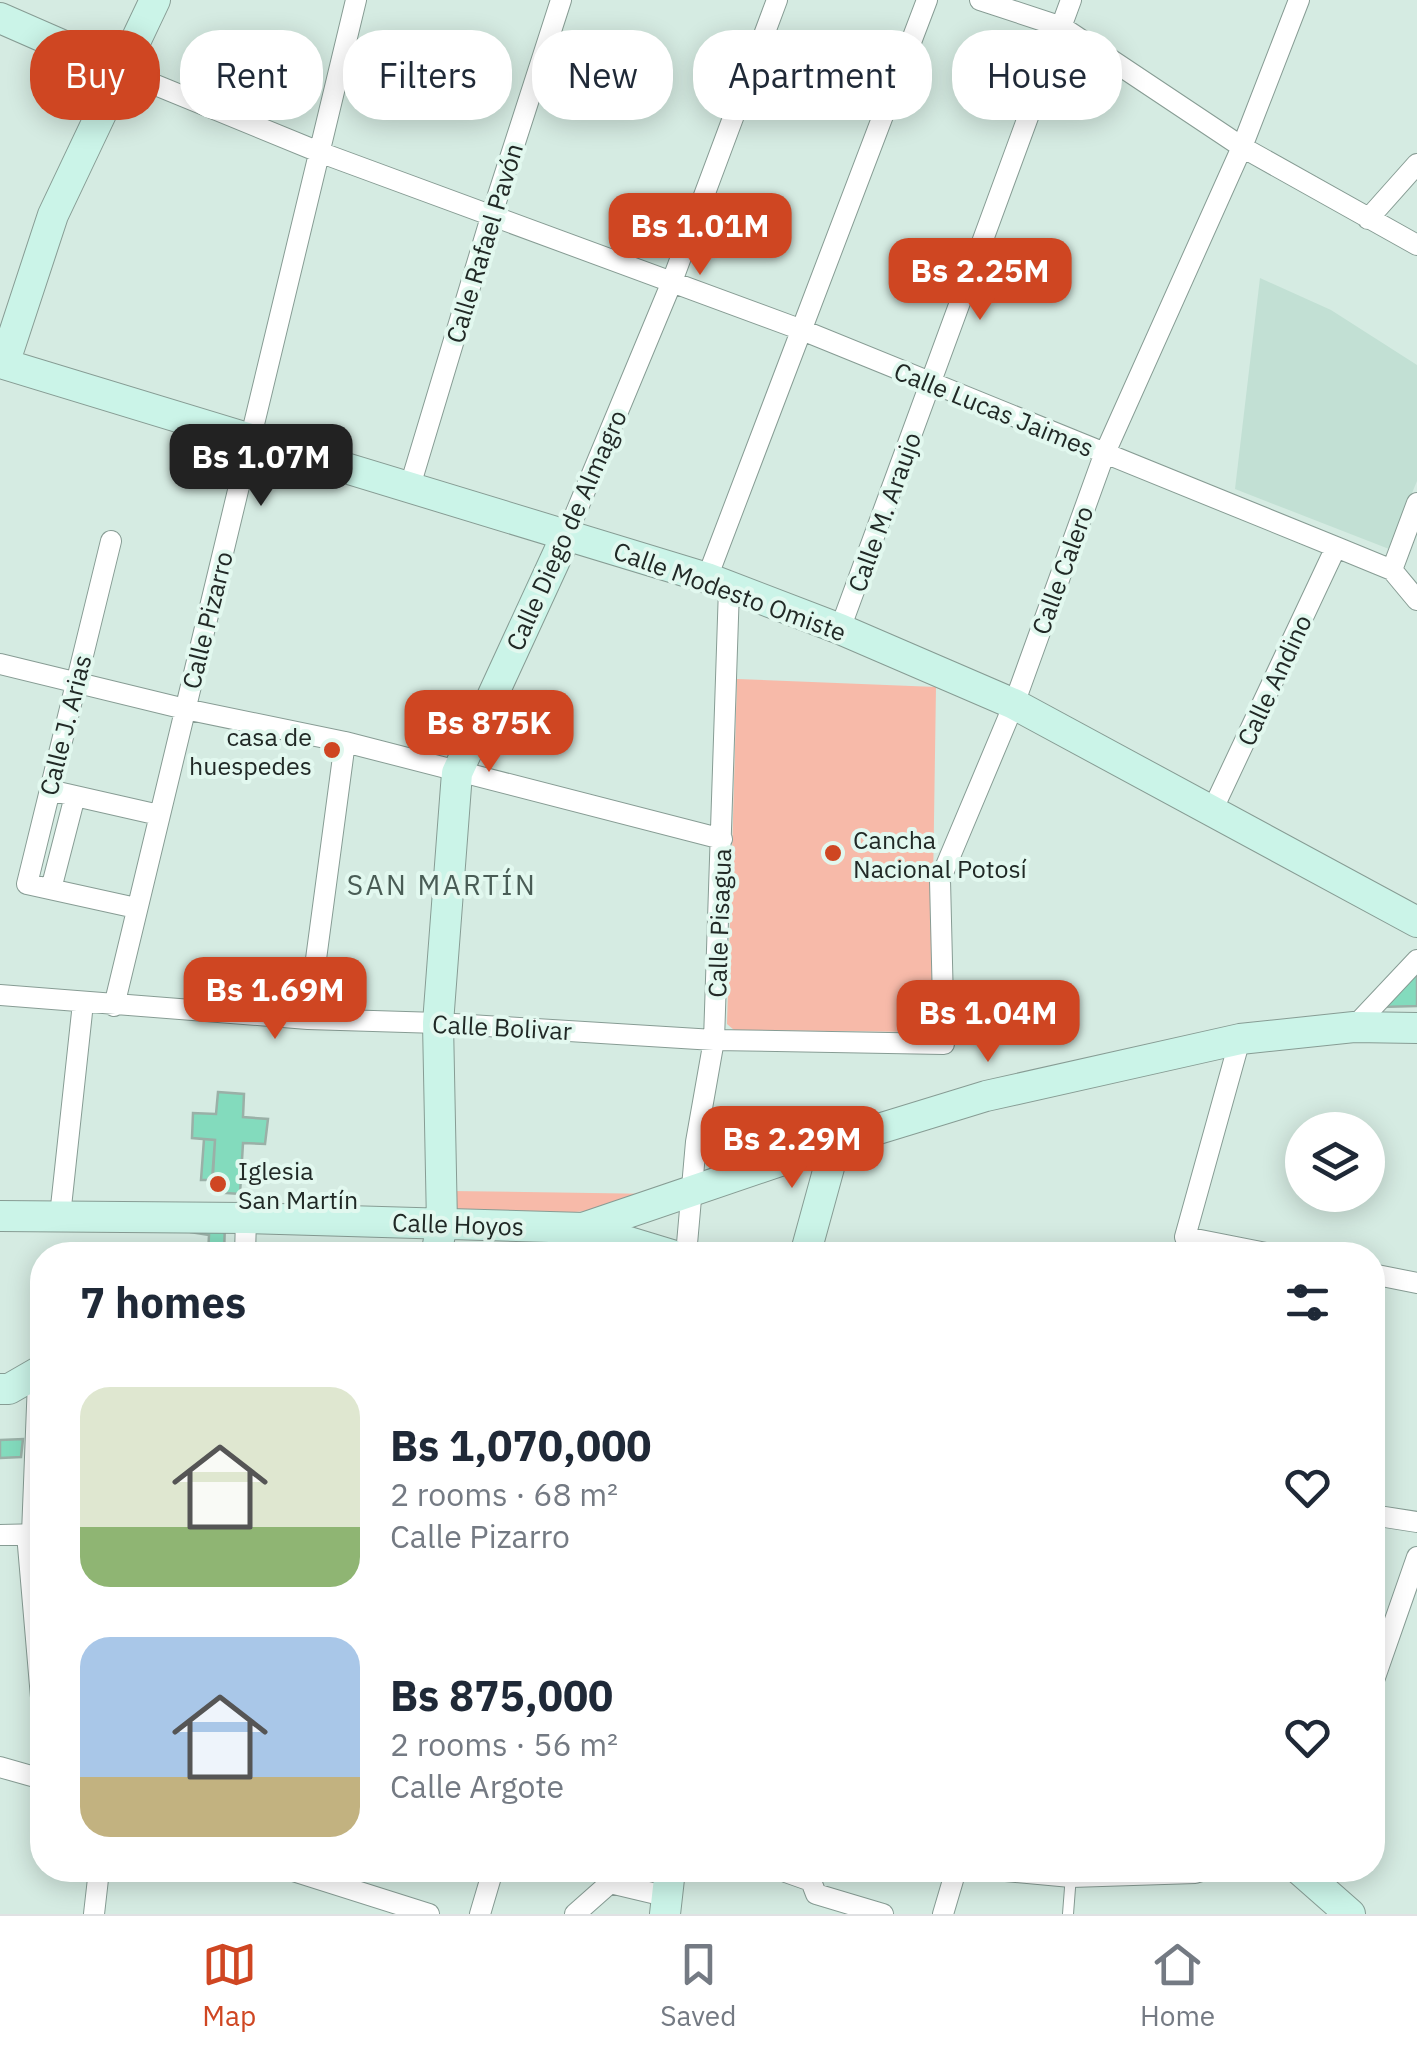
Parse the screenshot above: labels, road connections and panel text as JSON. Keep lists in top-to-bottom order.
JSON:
{
  "streets": {
    "main road": [
      "Calle Lucas Jaimes",
      "Calle Diego de Almagro",
      "Calle Modesto Omiste",
      "Calle Hoyos"
    ],
    "street": [
      "Calle Rafael Pavón",
      "Calle M. Araujo",
      "Calle Calero",
      "Calle Pizarro",
      "Calle Andino",
      "Calle J. Arias",
      "Calle Pisagua",
      "Calle Bolivar"
    ]
  },
  "crossings": [
    ["Calle Rafael Pavón", "Calle Lucas Jaimes"],
    ["Calle Rafael Pavón", "Calle Modesto Omiste"],
    ["Calle Lucas Jaimes", "Calle M. Araujo"],
    ["Calle Lucas Jaimes", "Calle Diego de Almagro"],
    ["Calle Lucas Jaimes", "Calle Calero"],
    ["Calle Lucas Jaimes", "Calle Pizarro"],
    ["Calle Lucas Jaimes", "Calle Andino"],
    ["Calle Lucas Jaimes", "Calle Pisagua"],
    ["Calle M. Araujo", "Calle Modesto Omiste"],
    ["Calle Diego de Almagro", "Calle Modesto Omiste"],
    ["Calle Diego de Almagro", "Calle Bolivar"],
    ["Calle Diego de Almagro", "Calle Hoyos"],
    ["Calle Calero", "Calle Modesto Omiste"],
    ["Calle Calero", "Calle Bolivar"],
    ["Calle Modesto Omiste", "Calle Pizarro"],
    ["Calle Modesto Omiste", "Calle Andino"],
    ["Calle Modesto Omiste", "Calle Pisagua"],
    ["Calle Pizarro", "Calle Bolivar"],
    ["Calle Pisagua", "Calle Bolivar"]
  ],
  "districts": ["SAN MARTÍN"],
  "places": ["casa de huespedes", "Cancha Nacional Potosí", "Iglesia San Martín"],
  "page": {
    "chip": [
      "Buy",
      "Rent",
      "Filters",
      "New",
      "Apartment",
      "House"
    ],
    "price": [
      "Bs 1.01M",
      "Bs 2.25M",
      "Bs 1.07M",
      "Bs 875K",
      "Bs 1.69M",
      "Bs 1.04M",
      "Bs 2.29M"
    ],
    "heading": "7 homes",
    "list": [
      {
        "name": "Bs 1,070,000",
        "note": "2 rooms · 68 m² · Calle Pizarro"
      },
      {
        "name": "Bs 875,000",
        "note": "2 rooms · 56 m² · Calle Argote"
      }
    ],
    "tabs": ["Map", "Saved", "Home"]
  }
}
